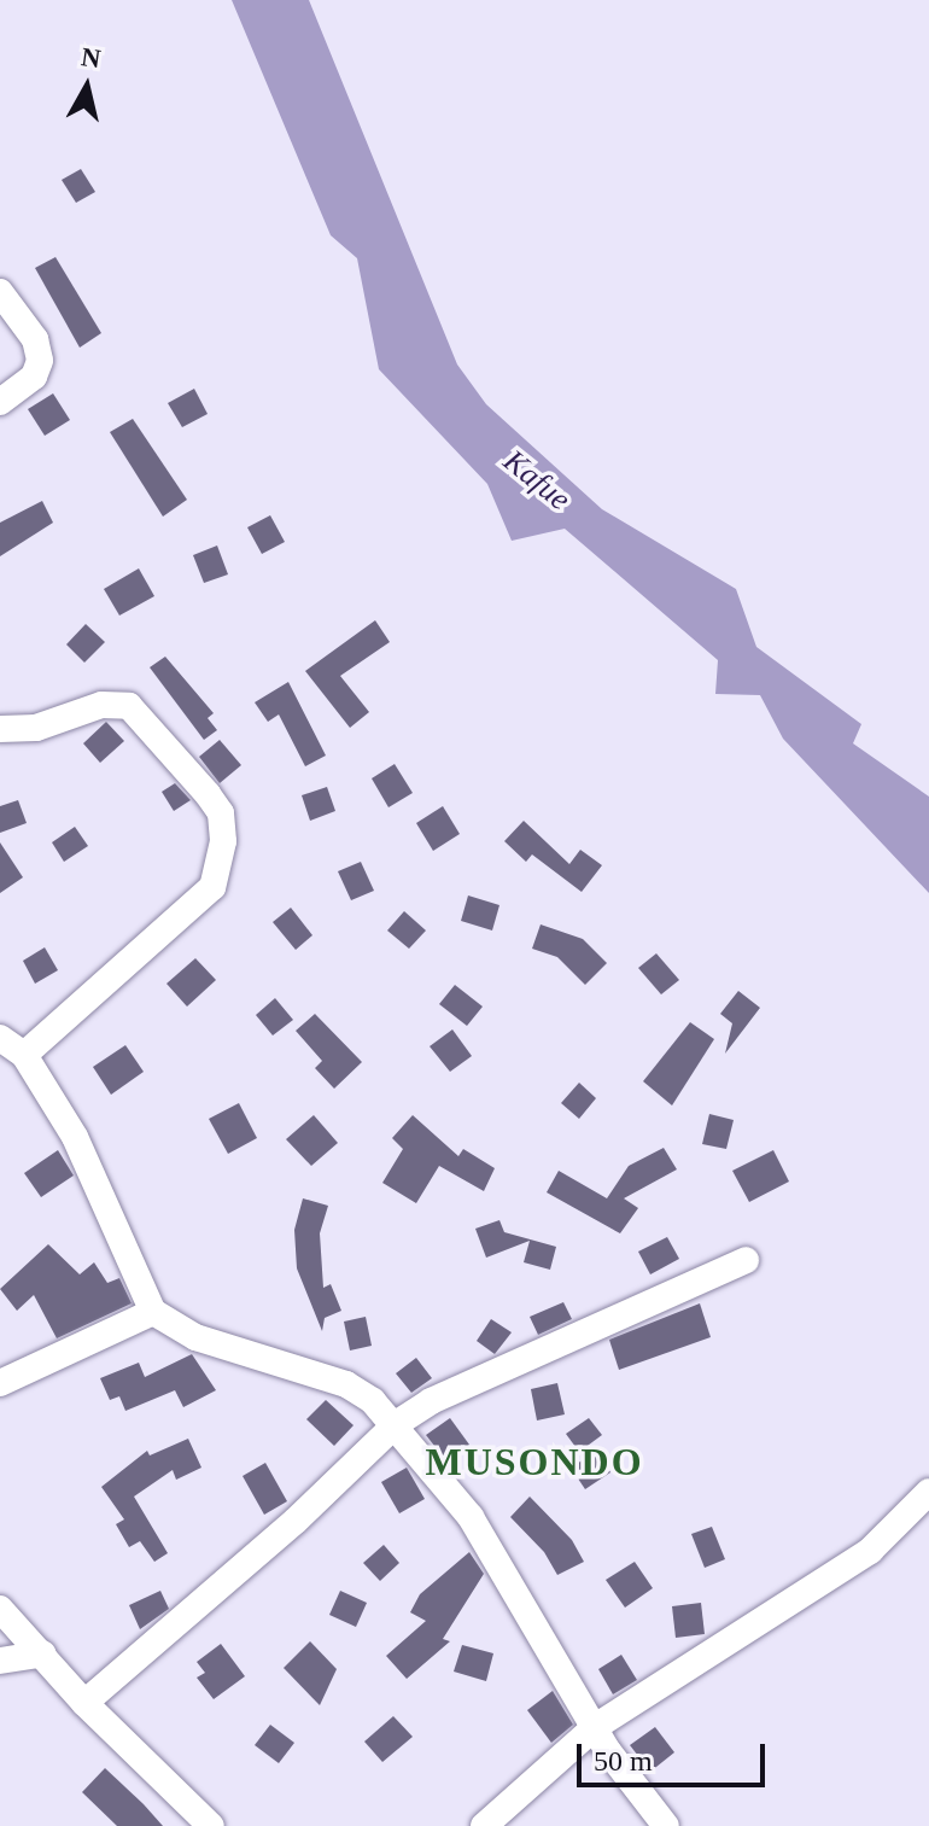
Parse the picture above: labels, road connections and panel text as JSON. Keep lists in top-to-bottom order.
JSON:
{
  "districts": ["MUSONDO"],
  "water": ["Kafue"],
  "scale_bar": "50 m",
  "north": "top"
}
